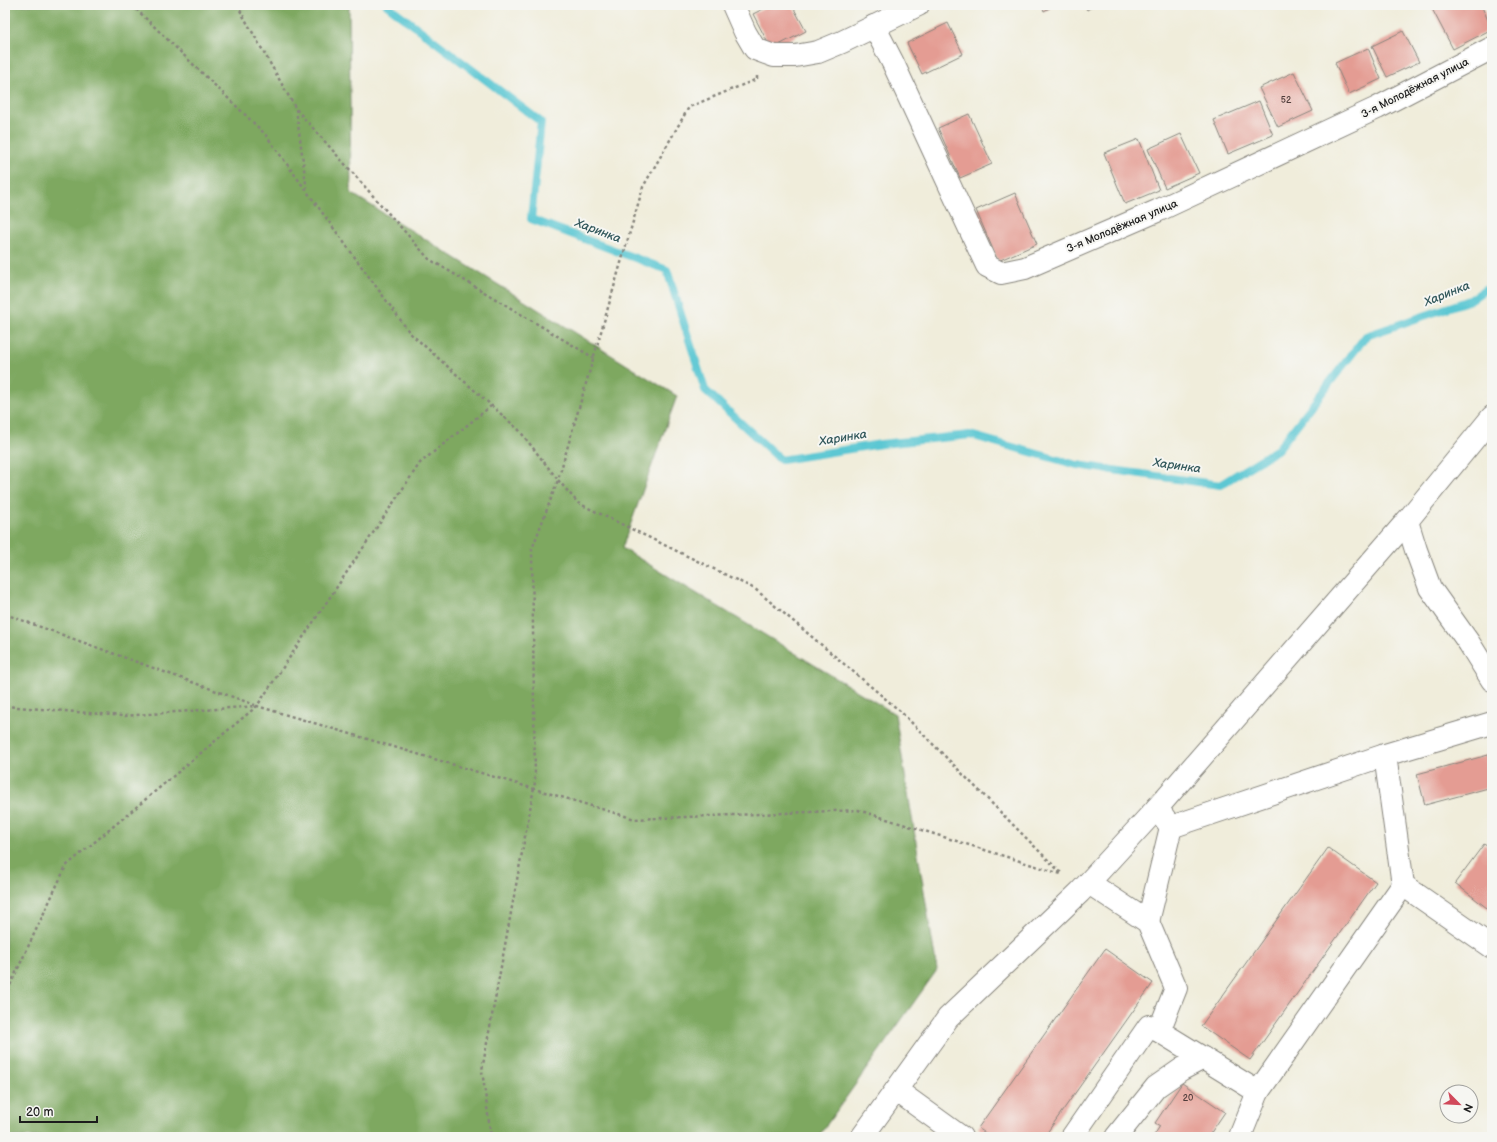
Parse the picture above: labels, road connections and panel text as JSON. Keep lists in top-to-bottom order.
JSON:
{
  "streets": {
    "street": ["3-я Молодёжная улица"]
  },
  "water": ["Харинка"],
  "house_numbers": ["52", "20"],
  "scale_bar": "20 m",
  "north": "bottom right"
}
